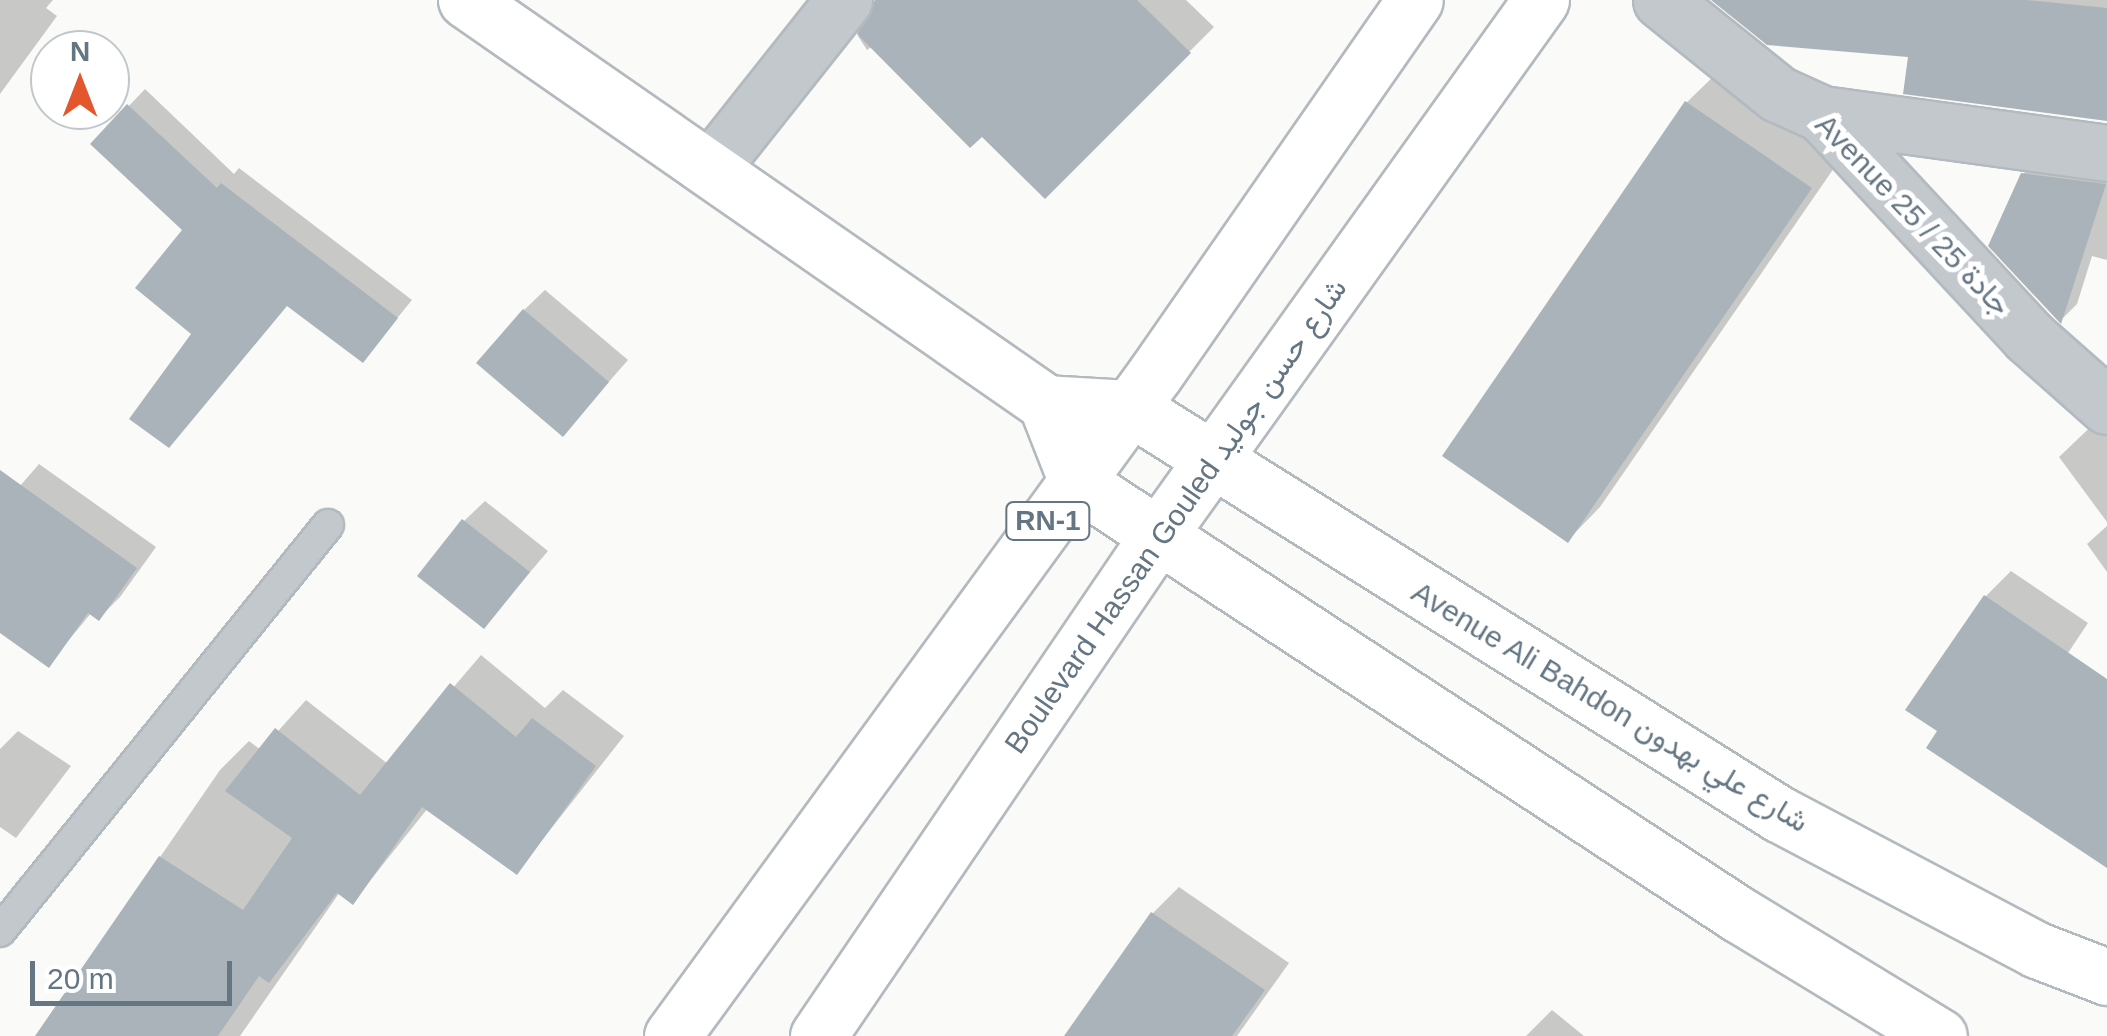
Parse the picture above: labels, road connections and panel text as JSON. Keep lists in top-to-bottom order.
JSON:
{
  "streets": {
    "main road": ["Boulevard Hassan Gouled شارع حسن جوليد", "RN-1", "Avenue Ali Bahdon شارع علي بهدون"],
    "street": ["Avenue 25 / جادة 25"]
  },
  "crossings": [
    ["Boulevard Hassan Gouled شارع حسن جوليد", "Avenue Ali Bahdon شارع علي بهدون"],
    ["RN-1", "Avenue Ali Bahdon شارع علي بهدون"]
  ],
  "scale_bar": "20 m",
  "north": "top"
}
